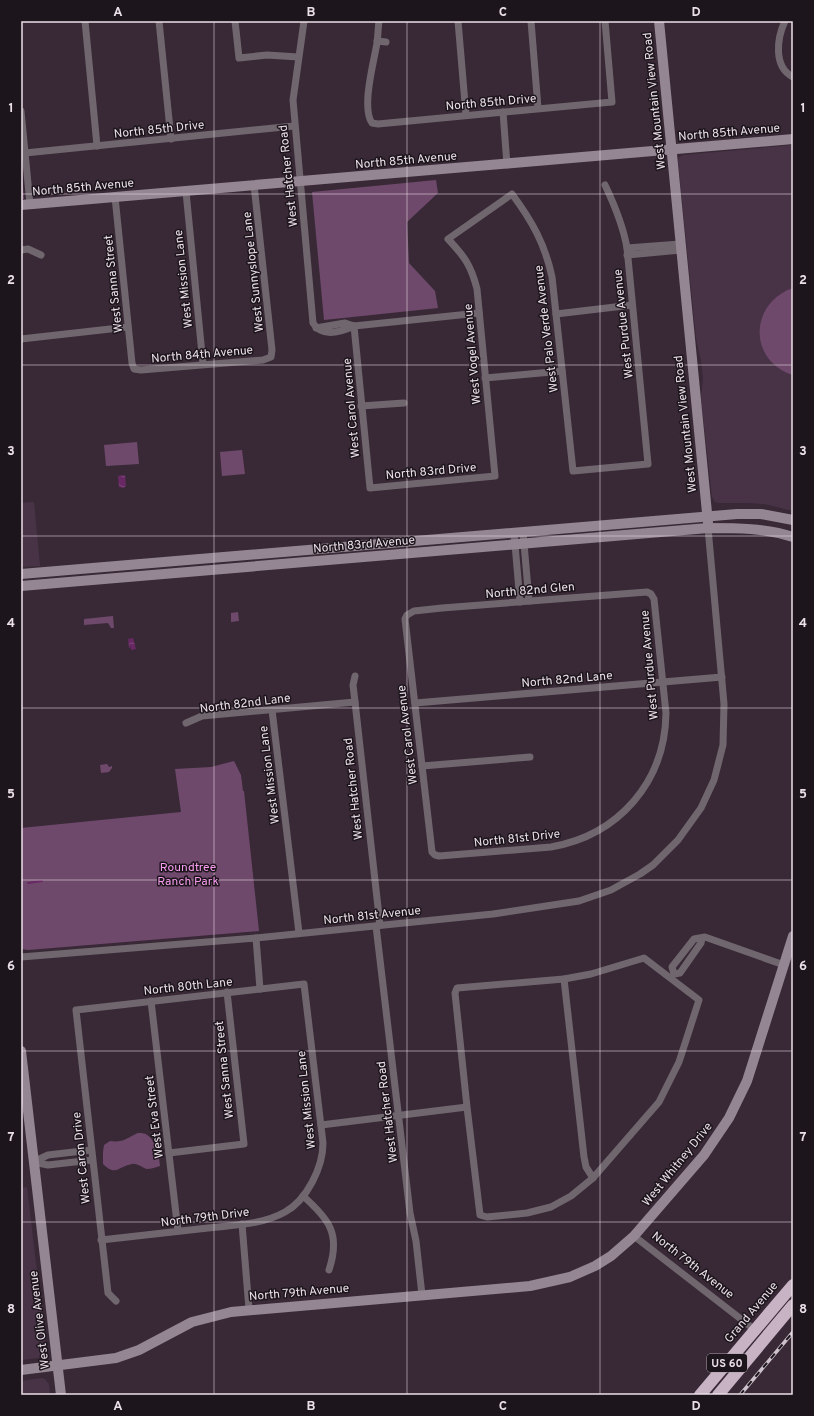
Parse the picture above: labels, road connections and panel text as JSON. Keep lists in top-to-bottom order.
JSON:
{
  "streets": {
    "highway": ["Grand Avenue", "US 60"],
    "street": [
      "West Mountain View Road",
      "North 85th Drive",
      "North 85th Avenue",
      "West Hatcher Road",
      "West Sunnyslope Lane",
      "West Mission Lane",
      "West Sanna Street",
      "West Purdue Avenue",
      "West Palo Verde Avenue",
      "North 84th Avenue",
      "West Vogel Avenue",
      "West Carol Avenue",
      "North 83rd Drive",
      "North 83rd Avenue",
      "North 82nd Glen",
      "North 82nd Lane",
      "North 81st Drive",
      "North 81st Avenue",
      "North 80th Lane",
      "West Eva Street",
      "West Caron Drive",
      "West Whitney Drive",
      "North 79th Drive",
      "North 79th Avenue",
      "West Olive Avenue"
    ]
  },
  "crossings": [
    ["West Mountain View Road", "North 85th Avenue"],
    ["West Mountain View Road", "North 83rd Avenue"],
    ["West Mountain View Road", "North 82nd Lane"],
    ["West Mountain View Road", "North 81st Avenue"],
    ["North 85th Drive", "West Hatcher Road"],
    ["North 85th Avenue", "West Hatcher Road"],
    ["North 85th Avenue", "West Sunnyslope Lane"],
    ["North 85th Avenue", "West Mission Lane"],
    ["North 85th Avenue", "West Sanna Street"],
    ["West Hatcher Road", "West Carol Avenue"],
    ["West Hatcher Road", "North 82nd Lane"],
    ["West Hatcher Road", "North 81st Avenue"],
    ["West Hatcher Road", "North 79th Avenue"],
    ["West Sunnyslope Lane", "North 84th Avenue"],
    ["West Mission Lane", "North 84th Avenue"],
    ["West Mission Lane", "North 82nd Lane"],
    ["West Mission Lane", "North 81st Avenue"],
    ["West Mission Lane", "North 80th Lane"],
    ["West Mission Lane", "North 79th Drive"],
    ["West Sanna Street", "North 84th Avenue"],
    ["West Sanna Street", "North 80th Lane"],
    ["West Sanna Street", "West Eva Street"],
    ["West Purdue Avenue", "West Palo Verde Avenue"],
    ["West Purdue Avenue", "North 82nd Glen"],
    ["West Purdue Avenue", "North 82nd Lane"],
    ["West Purdue Avenue", "North 81st Drive"],
    ["West Palo Verde Avenue", "West Vogel Avenue"],
    ["West Vogel Avenue", "North 83rd Drive"],
    ["West Carol Avenue", "North 83rd Drive"],
    ["West Carol Avenue", "North 82nd Glen"],
    ["West Carol Avenue", "North 82nd Lane"],
    ["West Carol Avenue", "North 81st Drive"],
    ["North 80th Lane", "West Eva Street"],
    ["North 80th Lane", "West Caron Drive"],
    ["West Eva Street", "North 79th Drive"],
    ["West Caron Drive", "North 79th Drive"],
    ["West Whitney Drive", "North 79th Avenue"],
    ["North 79th Avenue", "Grand Avenue"],
    ["North 79th Avenue", "West Olive Avenue"]
  ],
  "parks": ["Roundtree Ranch Park"],
  "grid": {
    "columns": [
      "A",
      "B",
      "C",
      "D"
    ],
    "rows": [
      "1",
      "2",
      "3",
      "4",
      "5",
      "6",
      "7",
      "8"
    ]
  }
}
